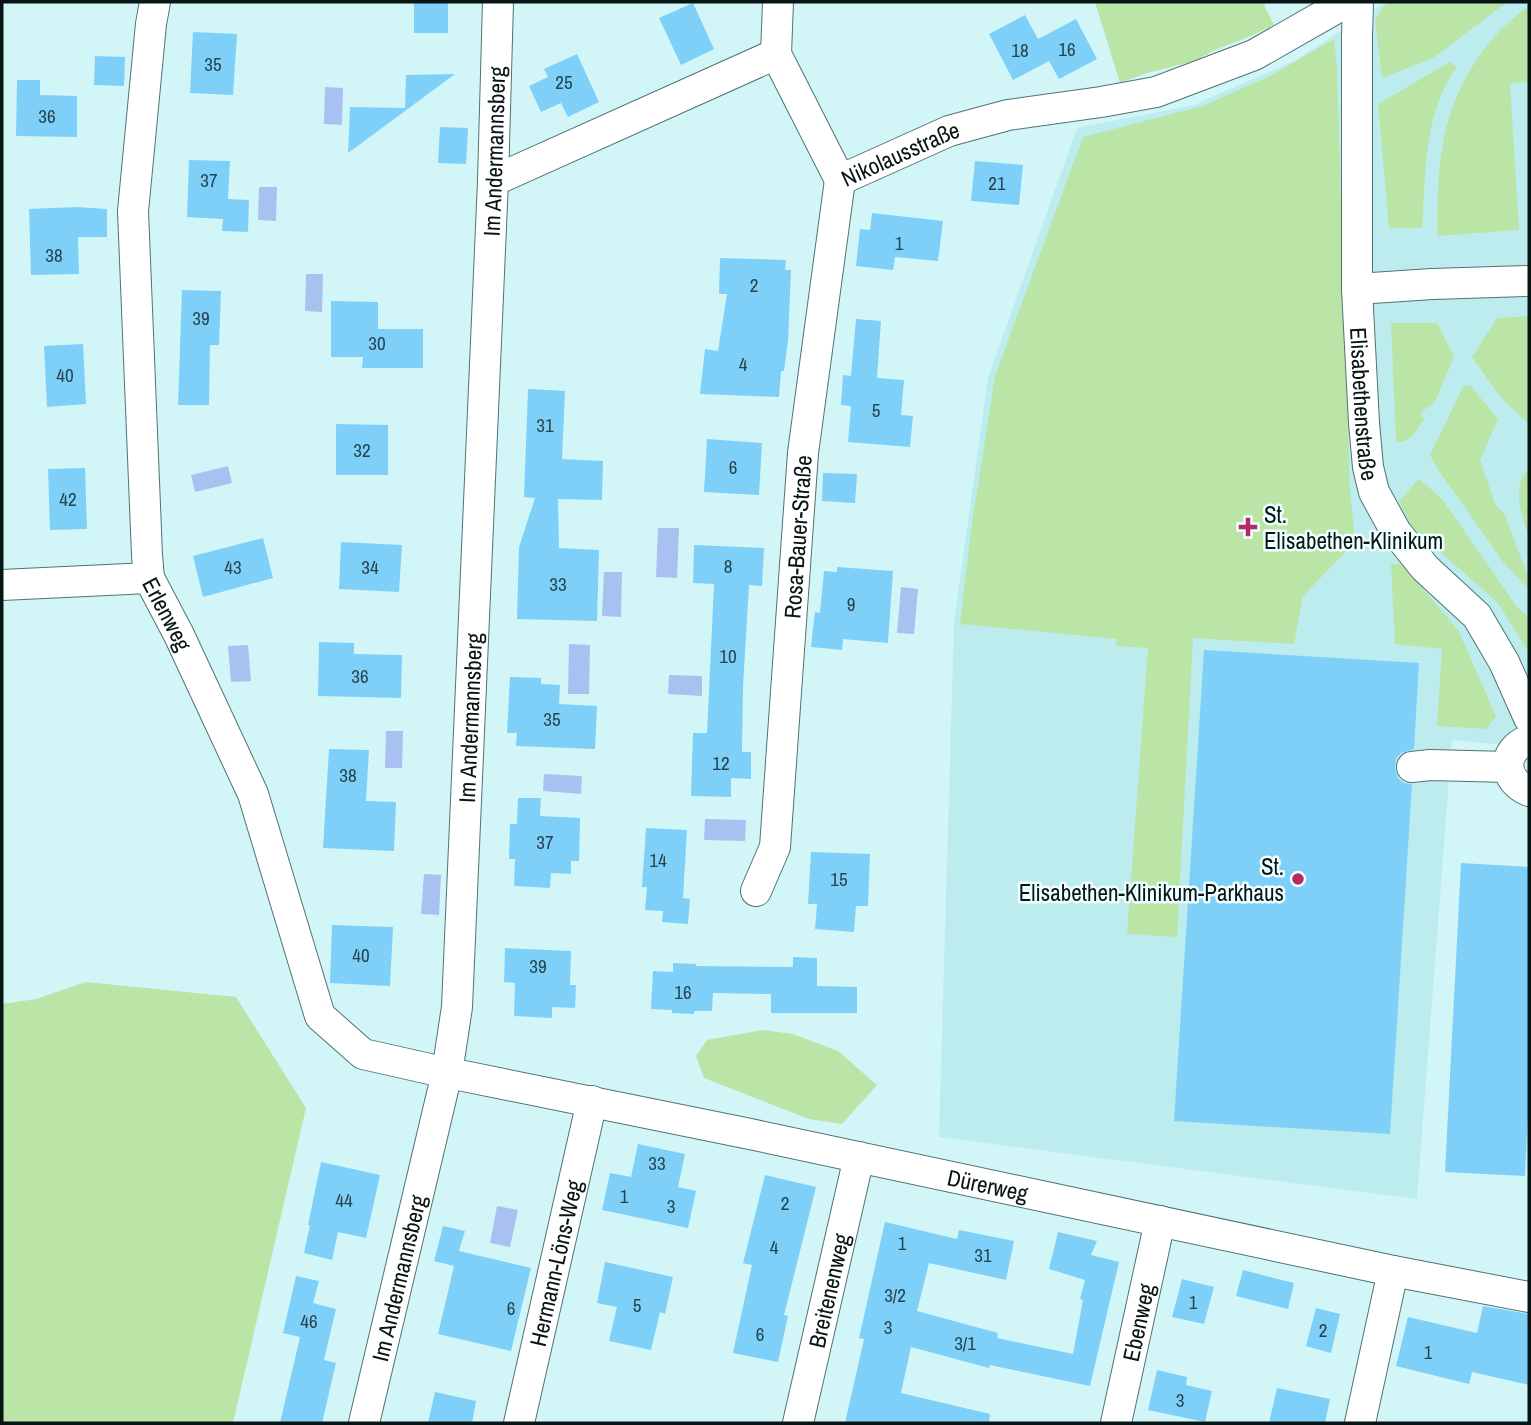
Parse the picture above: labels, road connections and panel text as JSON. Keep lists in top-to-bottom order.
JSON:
{
  "streets": {
    "street": [
      "Nikolausstraße",
      "Im Andermannsberg",
      "Elisabethenstraße",
      "Rosa-Bauer-Straße",
      "Erlenweg",
      "Dürerweg",
      "Hermann-Löns-Weg",
      "Breitenenweg",
      "Ebenweg"
    ]
  },
  "crossings": [
    ["Nikolausstraße", "Rosa-Bauer-Straße"],
    ["Im Andermannsberg", "Erlenweg"],
    ["Im Andermannsberg", "Dürerweg"],
    ["Erlenweg", "Dürerweg"],
    ["Dürerweg", "Hermann-Löns-Weg"],
    ["Dürerweg", "Breitenenweg"],
    ["Dürerweg", "Ebenweg"]
  ],
  "places": {
    "health": ["St. Elisabethen-Klinikum"],
    "other": ["St. Elisabethen-Klinikum-Parkhaus"]
  },
  "house_numbers": [
    "16",
    "18",
    "35",
    "25",
    "36",
    "37",
    "21",
    "1",
    "38",
    "2",
    "39",
    "30",
    "4",
    "40",
    "5",
    "31",
    "32",
    "6",
    "42",
    "8",
    "43",
    "34",
    "33",
    "9",
    "10",
    "36",
    "35",
    "12",
    "38",
    "37",
    "14",
    "15",
    "40",
    "39",
    "16",
    "33",
    "1",
    "44",
    "2",
    "3",
    "1",
    "4",
    "31",
    "3/2",
    "1",
    "5",
    "6",
    "46",
    "3",
    "2",
    "6",
    "3/1",
    "1",
    "3"
  ]
}
